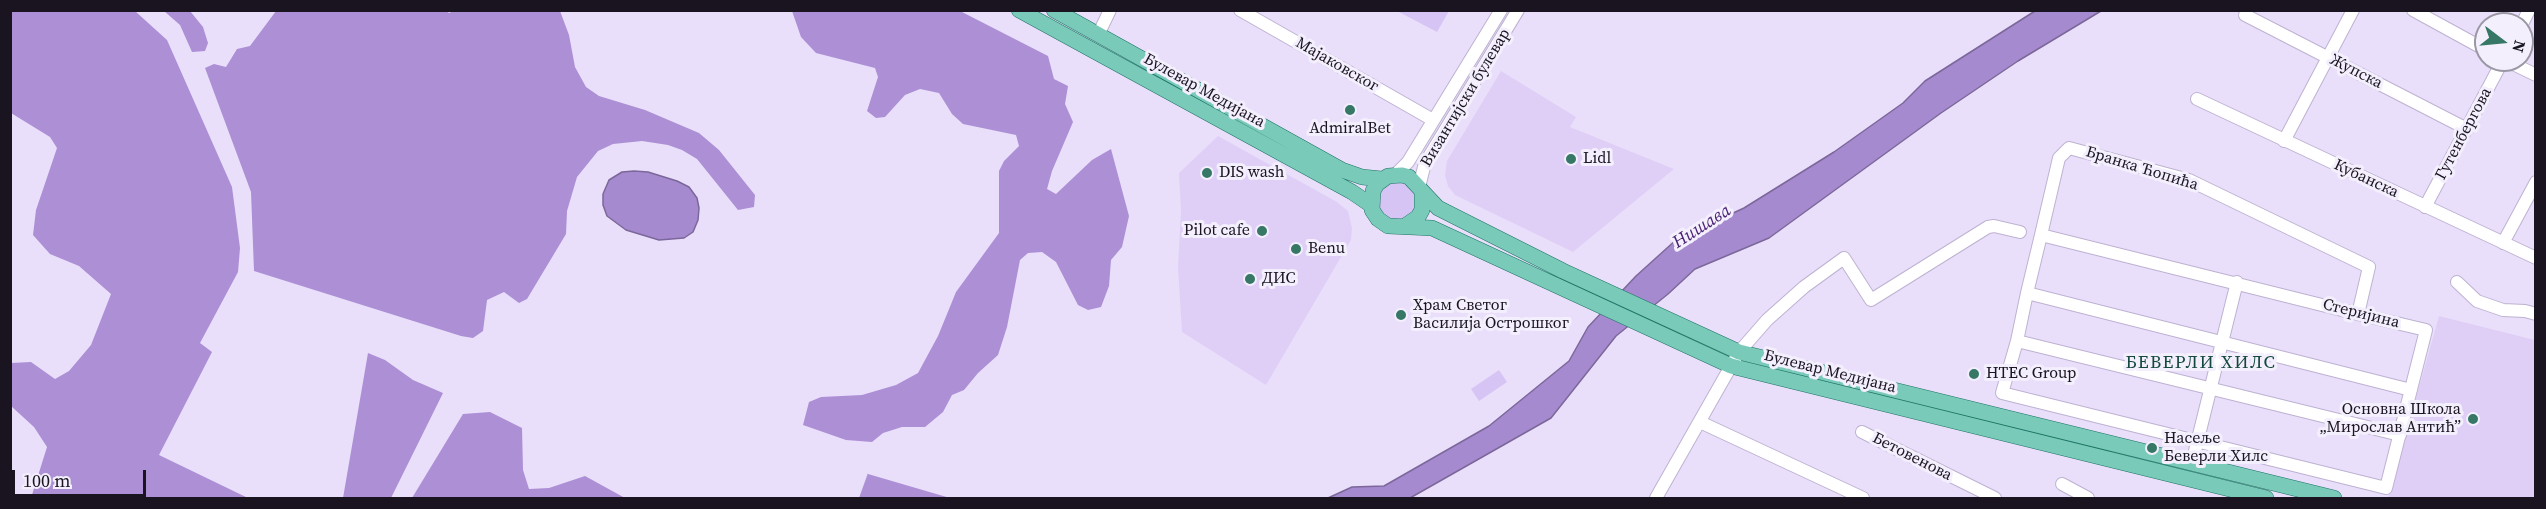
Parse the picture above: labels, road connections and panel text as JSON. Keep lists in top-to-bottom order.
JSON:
{
  "streets": {
    "main road": ["Булевар Медијана"],
    "street": [
      "Мајаковског",
      "Жупска",
      "Византијски булевар",
      "Гутенбергова",
      "Бранка Ћопића",
      "Кубанска",
      "Стеријина",
      "Бетовенова"
    ]
  },
  "crossings": [
    ["Мајаковског", "Византијски булевар"],
    ["Жупска", "Гутенбергова"],
    ["Булевар Медијана", "Византијски булевар"],
    ["Гутенбергова", "Кубанска"],
    ["Бранка Ћопића", "Стеријина"]
  ],
  "districts": ["БЕВЕРЛИ ХИЛС"],
  "water": ["Нишава"],
  "places": [
    "AdmiralBet",
    "Lidl",
    "DIS wash",
    "Pilot cafe",
    "Benu",
    "ДИС",
    "Храм Светог Василија Острошког",
    "HTEC Group",
    "Основна Школа „Мирослав Антић”",
    "Насеље Беверли Хилс"
  ],
  "scale_bar": "100 m",
  "north": "right"
}
